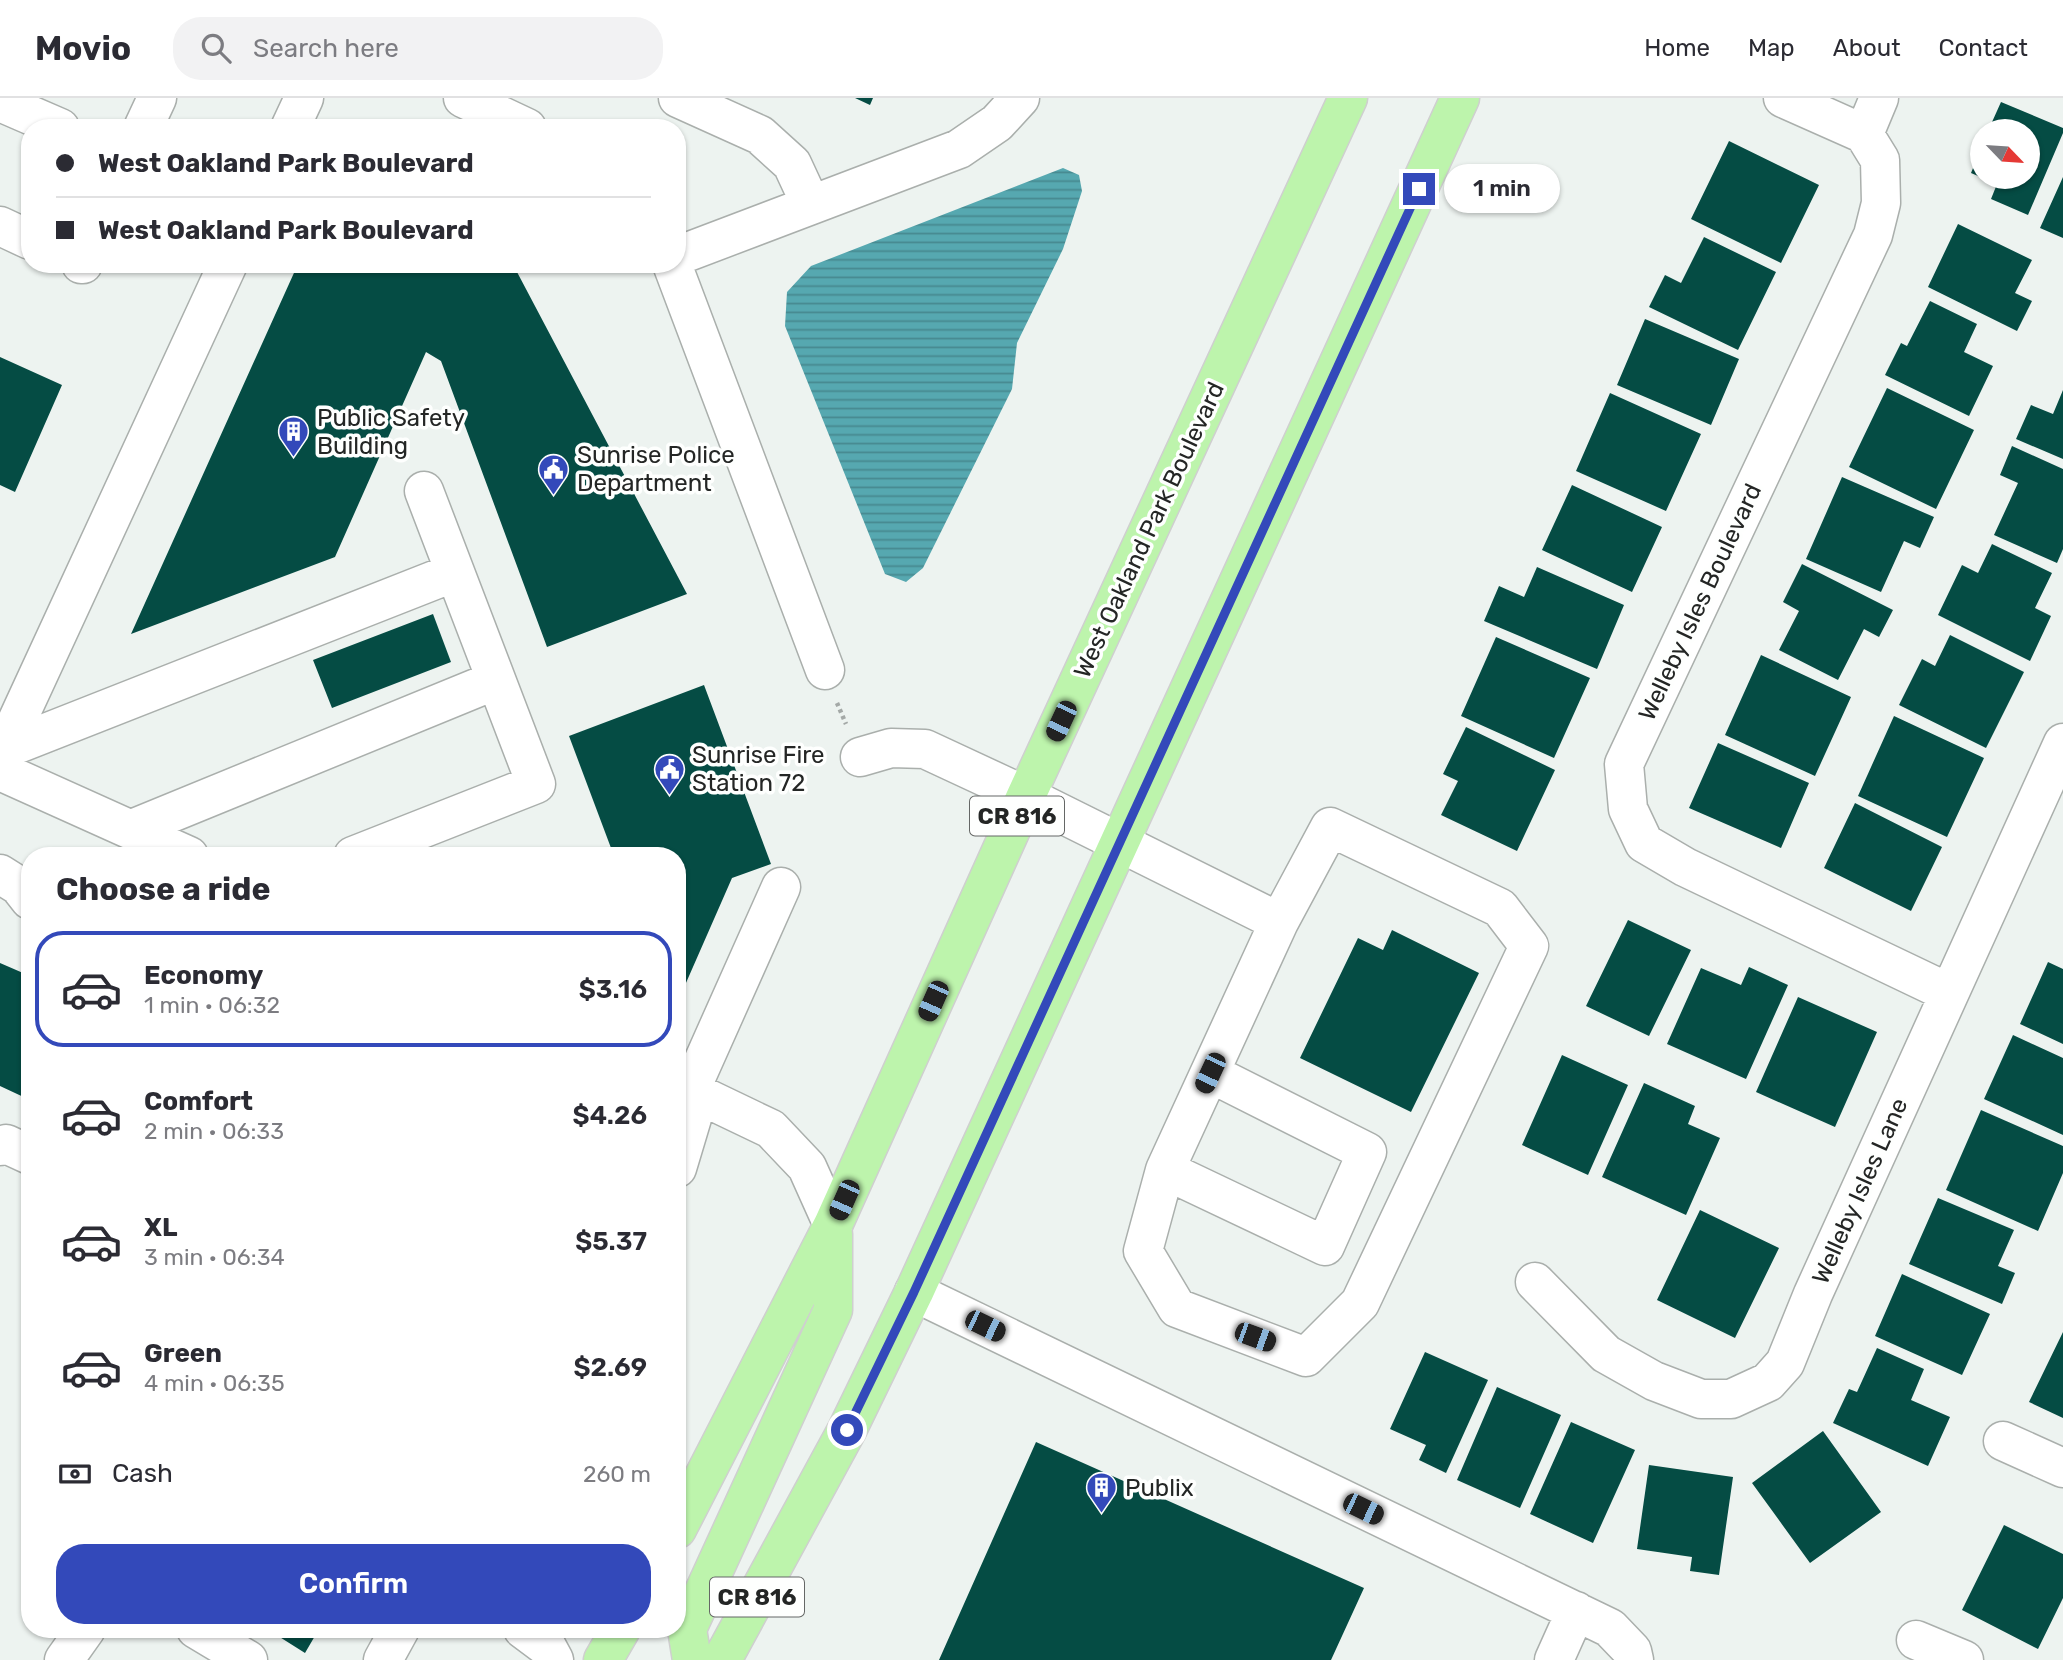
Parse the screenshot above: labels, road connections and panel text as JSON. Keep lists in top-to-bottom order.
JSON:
{
  "streets": {
    "main road": ["West Oakland Park Boulevard", "CR 816"],
    "street": ["Welleby Isles Boulevard", "Welleby Isles Lane"]
  },
  "crossings": [
    ["Welleby Isles Boulevard", "Welleby Isles Lane"]
  ],
  "places": {
    "building": ["Public Safety Building", "Publix"],
    "public building": ["Sunrise Police Department", "Sunrise Fire Station 72"]
  },
  "north": "bottom right",
  "page": {
    "header": "Movio",
    "search": "Search here",
    "nav": [
      "Home",
      "Map",
      "About",
      "Contact"
    ],
    "banner": ["West Oakland Park Boulevard", "West Oakland Park Boulevard"],
    "bubble": "1 min",
    "heading": "Choose a ride",
    "list": [
      {
        "name": "Economy",
        "note": "1 min · 06:32",
        "value": "$3.16"
      },
      {
        "name": "Comfort",
        "note": "2 min · 06:33",
        "value": "$4.26"
      },
      {
        "name": "XL",
        "note": "3 min · 06:34",
        "value": "$5.37"
      },
      {
        "name": "Green",
        "note": "4 min · 06:35",
        "value": "$2.69"
      }
    ],
    "pay": ["Cash", "260 m"],
    "buttons": "Confirm"
  }
}
